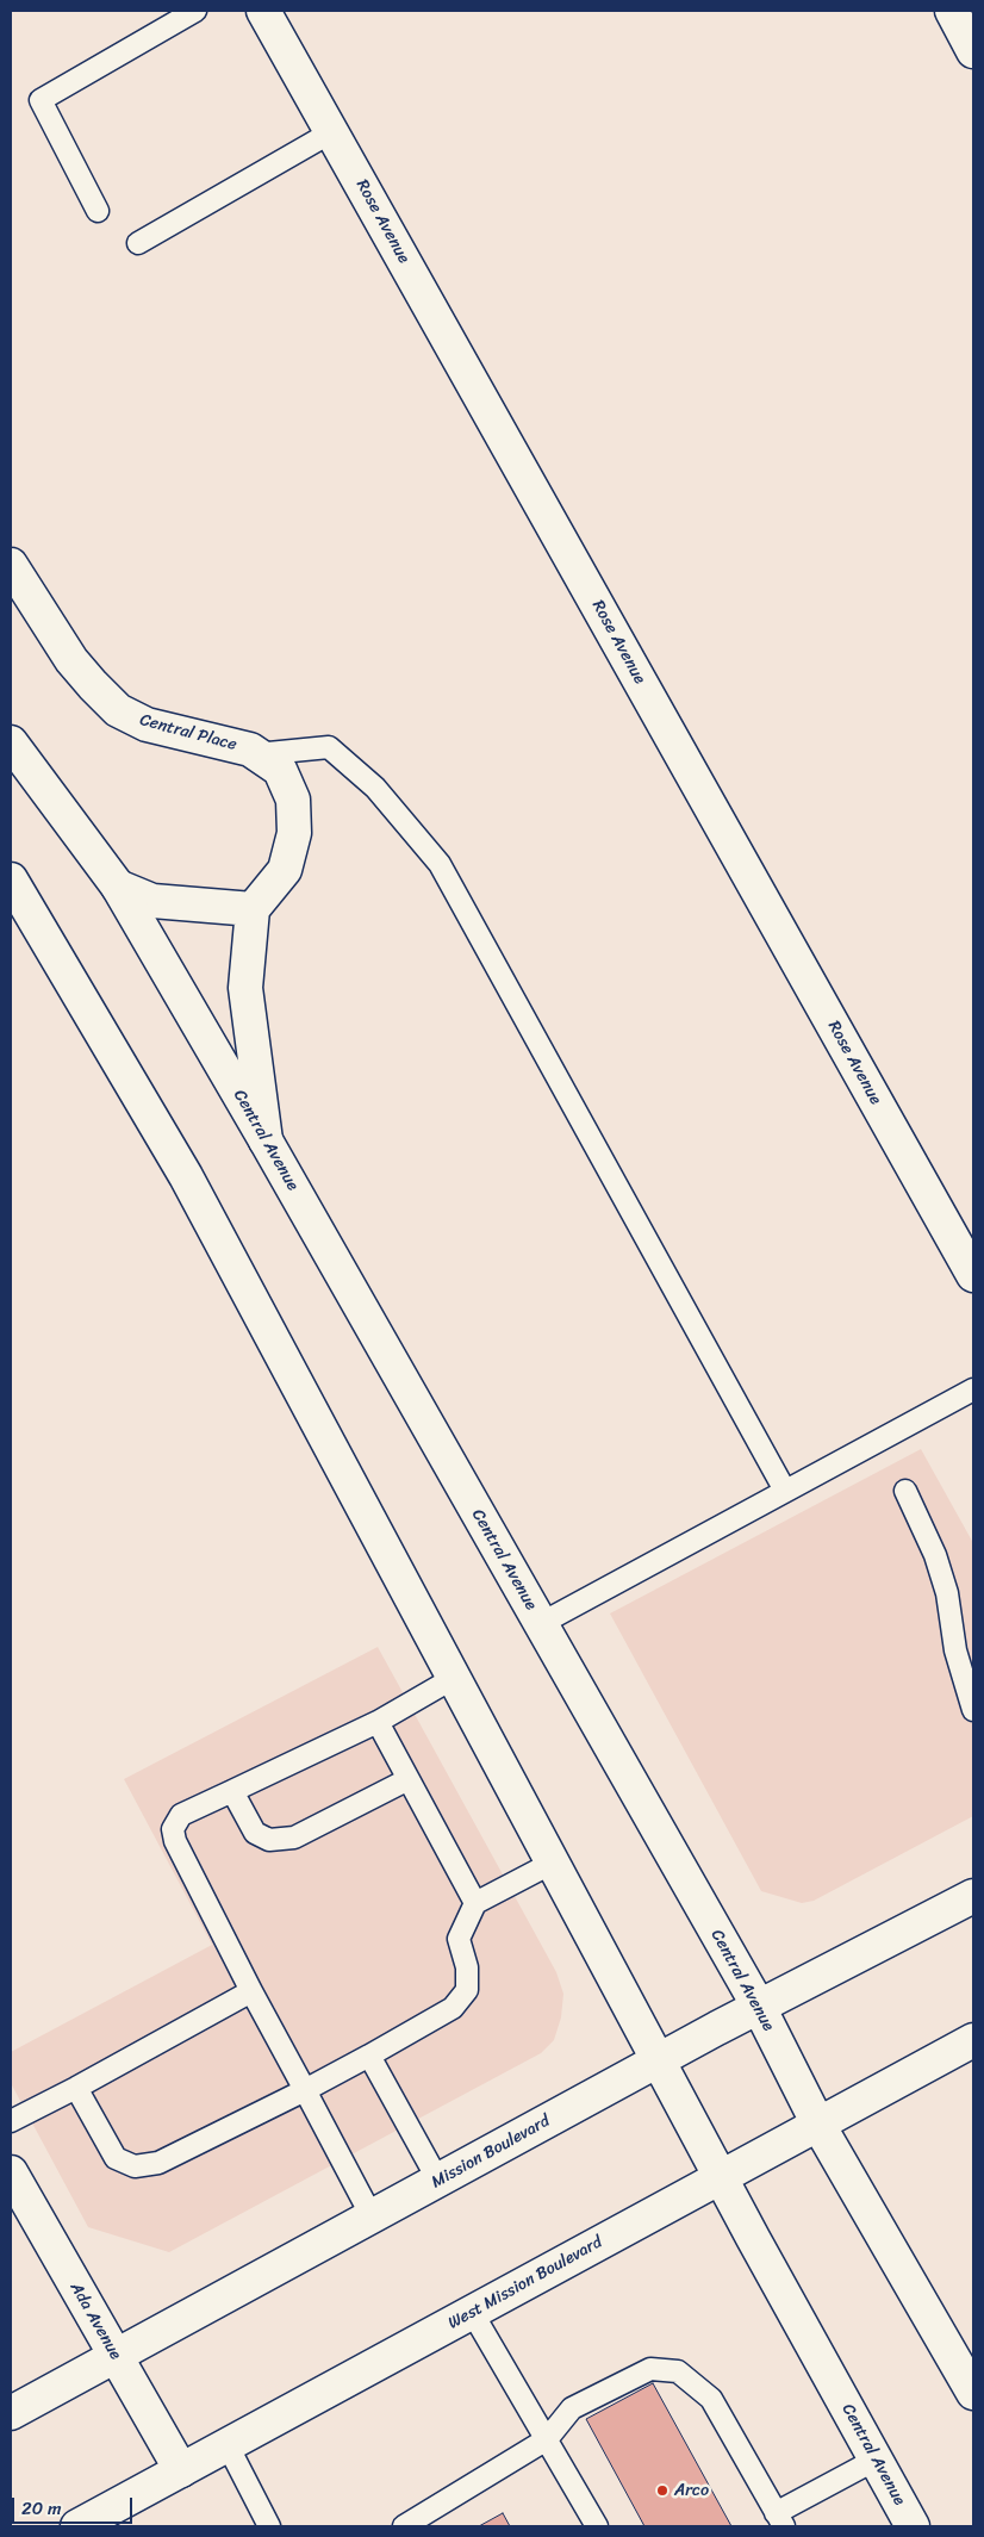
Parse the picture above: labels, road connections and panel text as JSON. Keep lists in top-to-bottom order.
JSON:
{
  "streets": {
    "main road": [
      "Rose Avenue",
      "Central Place",
      "Central Avenue",
      "Mission Boulevard",
      "West Mission Boulevard",
      "Ada Avenue"
    ]
  },
  "crossings": [
    ["Central Avenue", "Mission Boulevard"],
    ["Central Avenue", "West Mission Boulevard"],
    ["Mission Boulevard", "Ada Avenue"],
    ["West Mission Boulevard", "Ada Avenue"]
  ],
  "places": ["Arco"],
  "scale_bar": "20 m"
}
